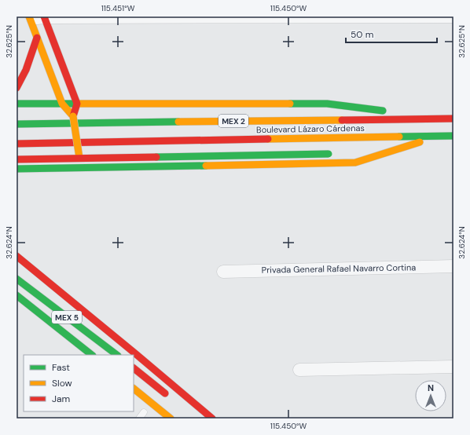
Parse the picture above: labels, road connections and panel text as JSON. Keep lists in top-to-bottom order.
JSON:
{
  "streets": {
    "main road": ["MEX 2", "Boulevard Lázaro Cárdenas", "MEX 5"],
    "street": ["Privada General Rafael Navarro Cortina"]
  },
  "legend": ["Fast", "Slow", "Jam"],
  "scale_bar": "50 m",
  "north": "top",
  "coordinates": [
    "115.451°W",
    "115.450°W",
    "32.625°N",
    "32.624°N"
  ]
}
